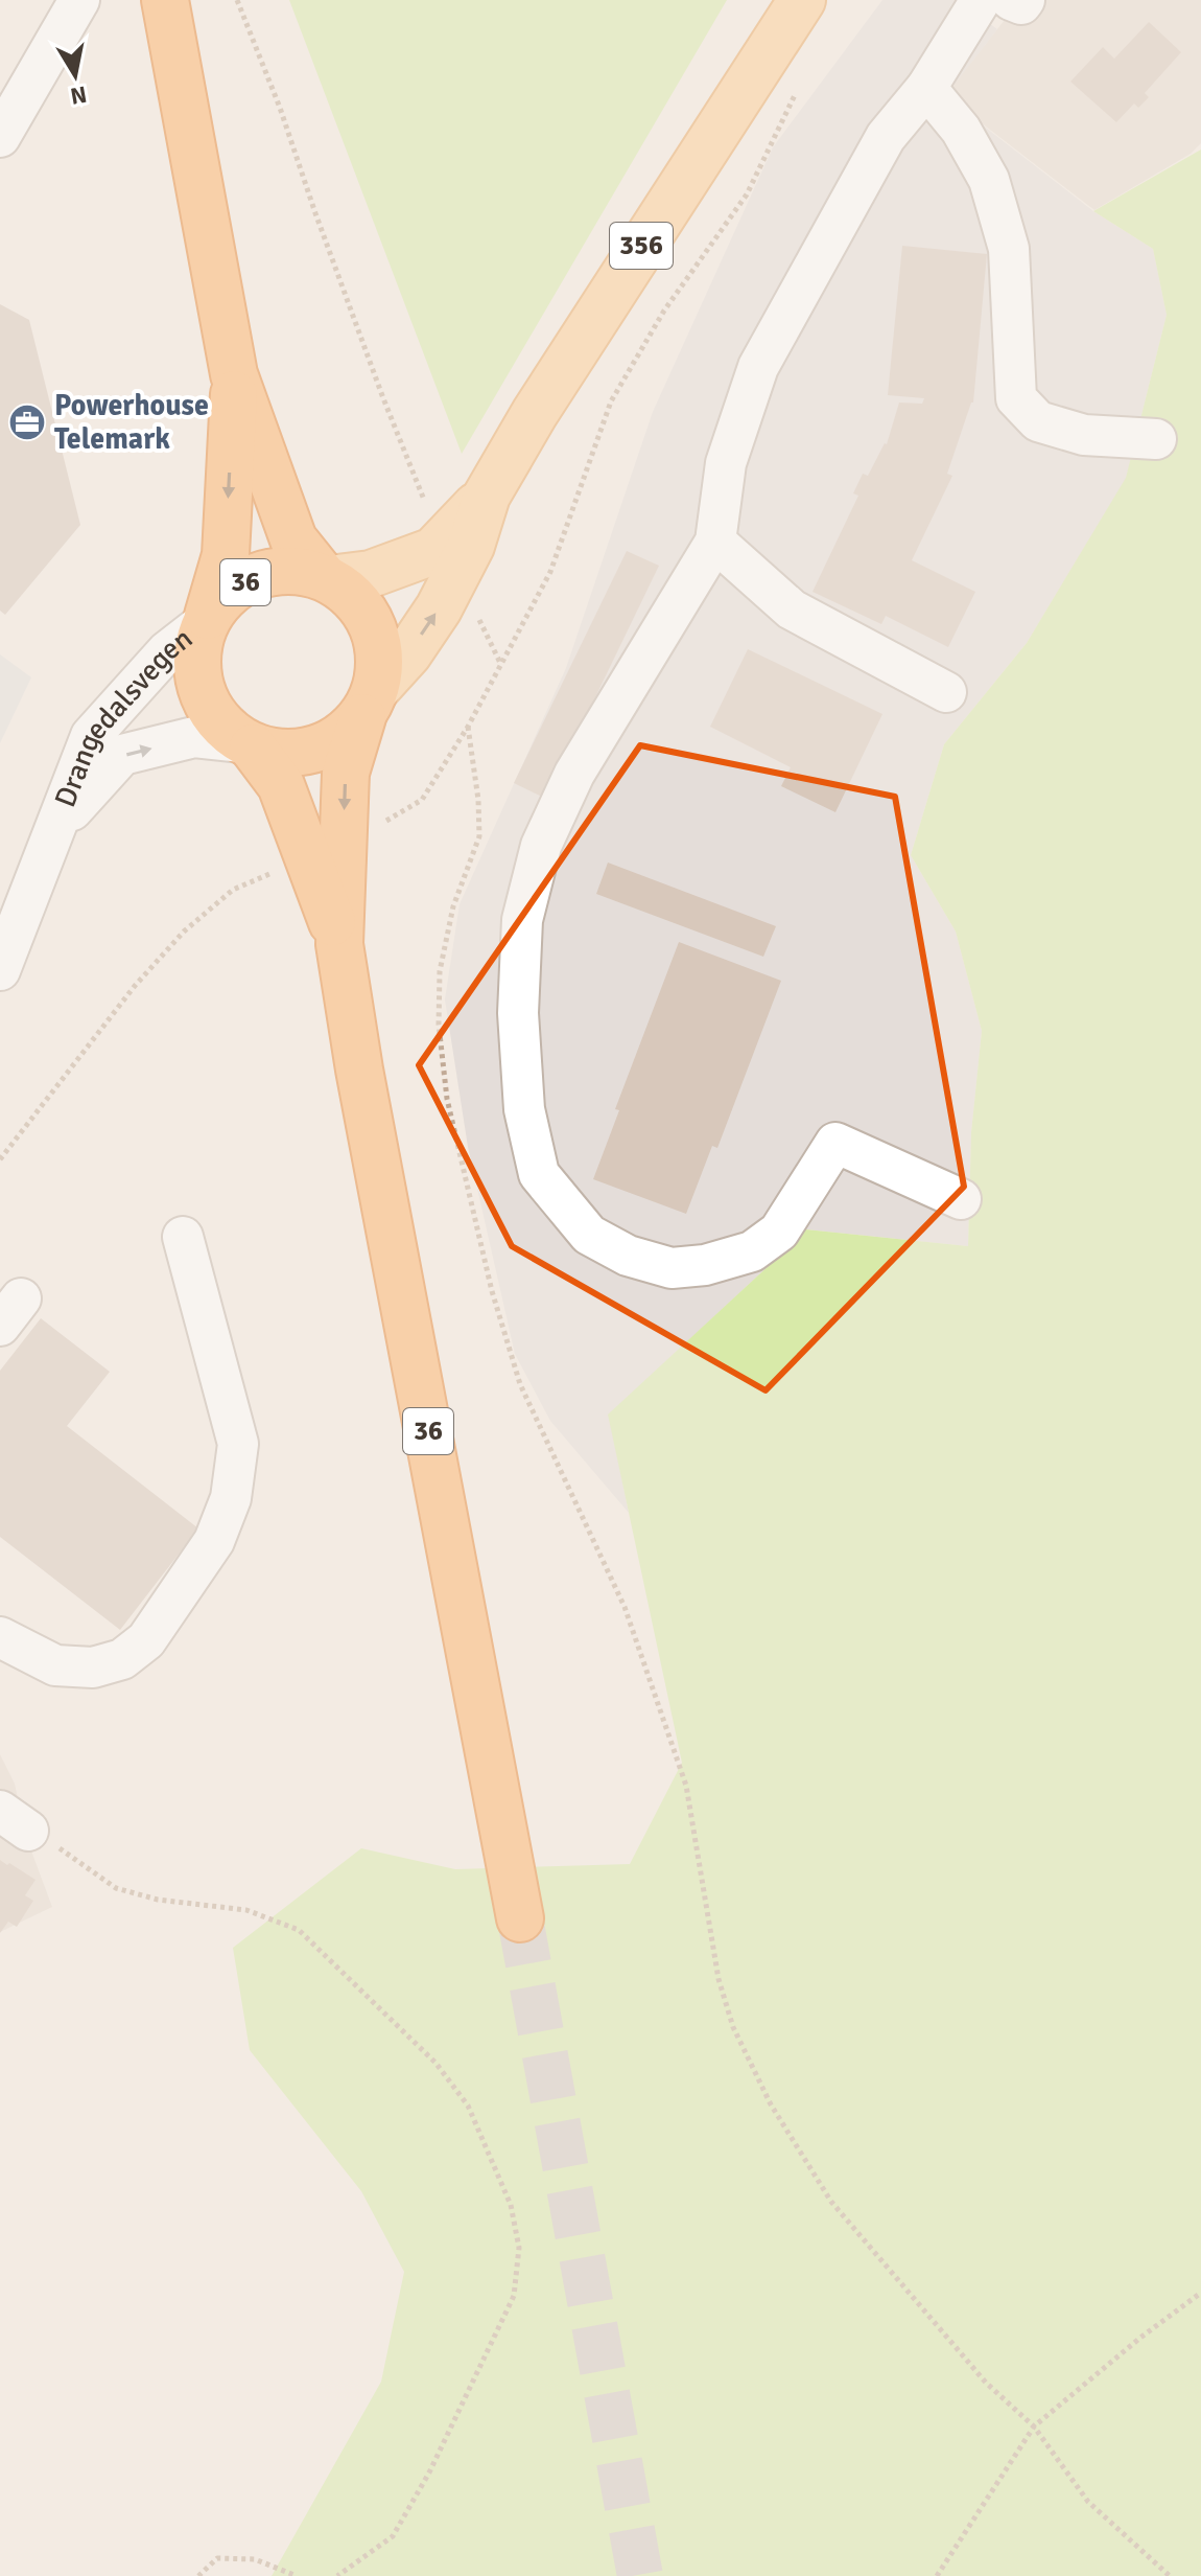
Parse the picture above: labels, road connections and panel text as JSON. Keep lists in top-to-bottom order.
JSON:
{
  "streets": {
    "highway": ["36"],
    "main road": ["356"],
    "street": ["Drangedalsvegen"]
  },
  "crossings": [
    ["356", "36"],
    ["356", "Drangedalsvegen"],
    ["36", "Drangedalsvegen"]
  ],
  "places": {
    "office": ["Powerhouse Telemark"]
  },
  "north": "bottom"
}
